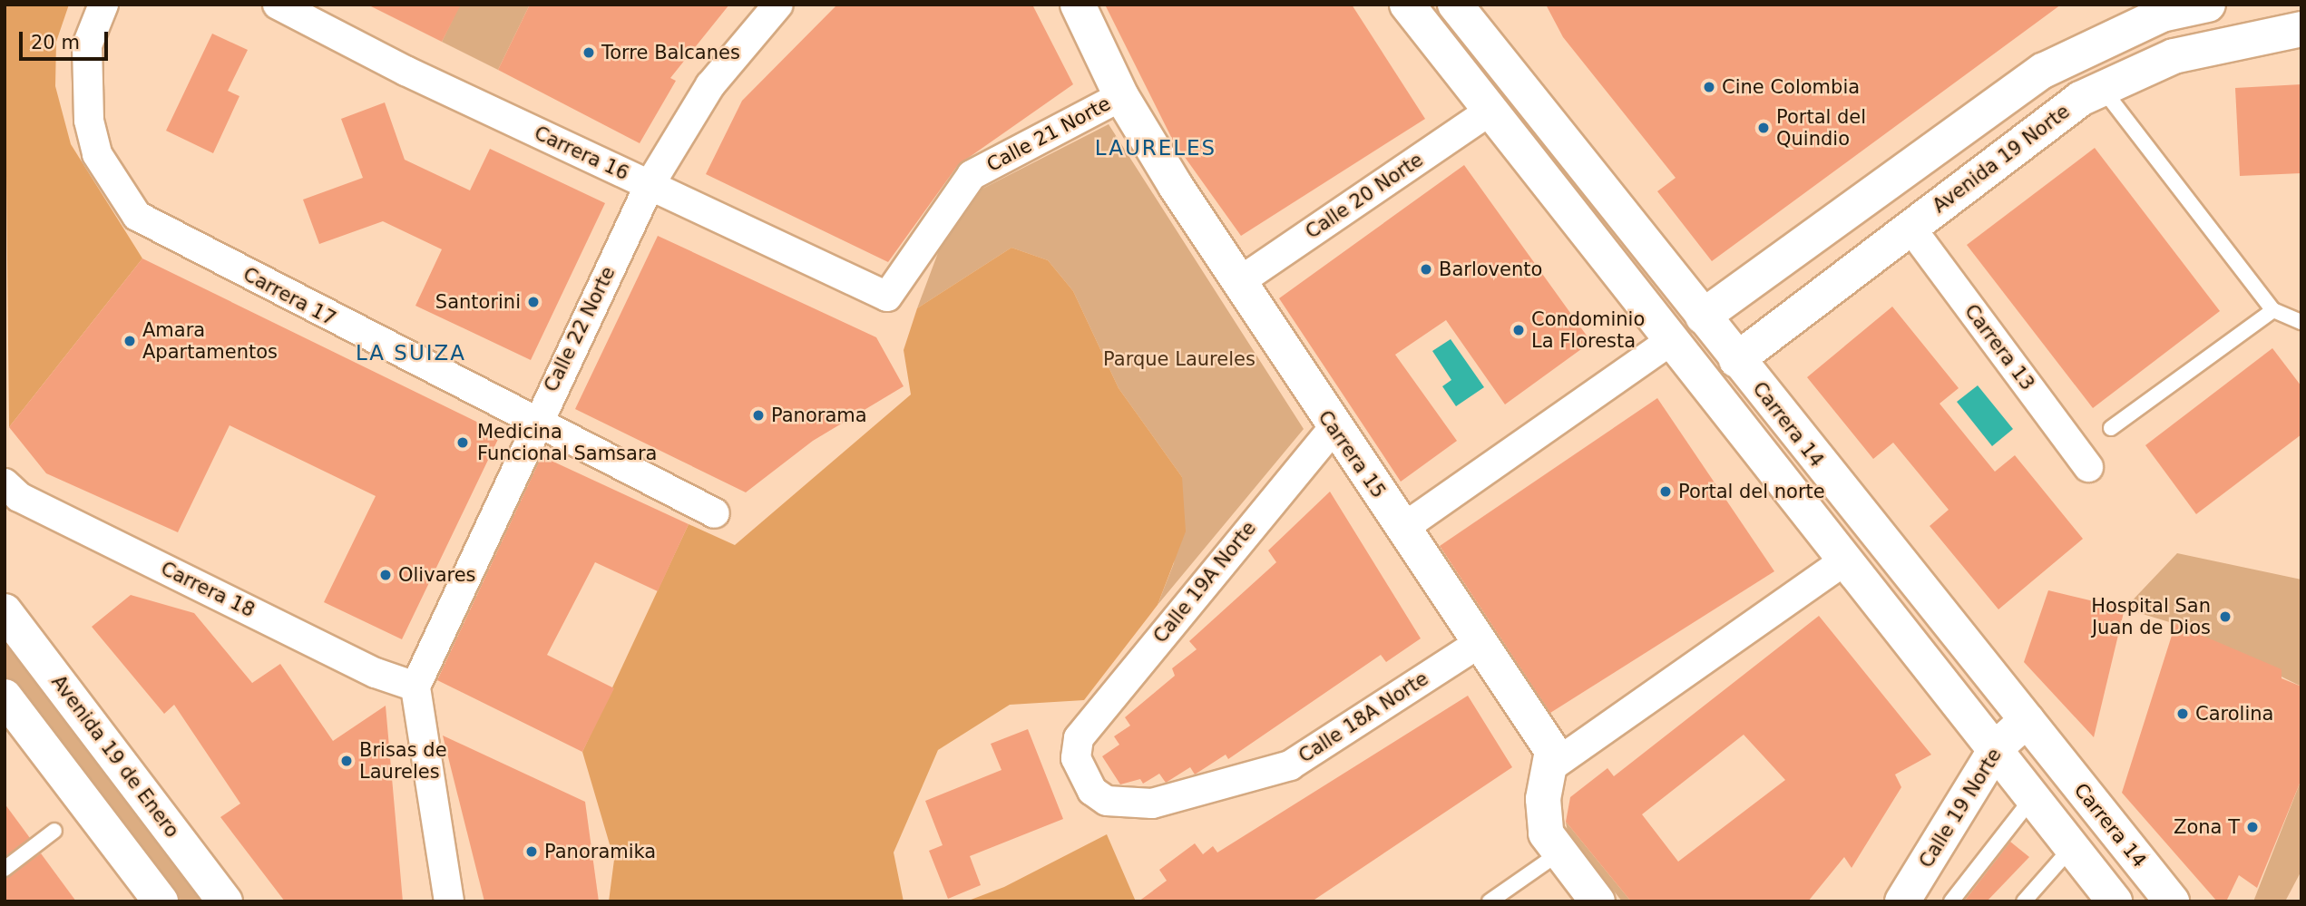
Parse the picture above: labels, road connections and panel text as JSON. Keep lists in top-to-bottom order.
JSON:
{
  "streets": {
    "main road": [
      "Avenida 19 Norte",
      "Carrera 14",
      "Carrera 15",
      "Avenida 19 de Enero",
      "Calle 19 Norte"
    ],
    "street": [
      "Calle 21 Norte",
      "Carrera 16",
      "Calle 20 Norte",
      "Carrera 17",
      "Calle 22 Norte",
      "Carrera 13",
      "Calle 19A Norte",
      "Carrera 18",
      "Calle 18A Norte"
    ]
  },
  "crossings": [
    ["Calle 21 Norte", "Carrera 16"],
    ["Calle 21 Norte", "Carrera 15"],
    ["Carrera 16", "Calle 22 Norte"],
    ["Avenida 19 Norte", "Carrera 13"],
    ["Avenida 19 Norte", "Carrera 14"],
    ["Calle 20 Norte", "Carrera 14"],
    ["Calle 20 Norte", "Carrera 15"],
    ["Carrera 17", "Calle 22 Norte"],
    ["Calle 22 Norte", "Carrera 18"],
    ["Carrera 14", "Calle 19 Norte"],
    ["Carrera 15", "Calle 19A Norte"],
    ["Carrera 15", "Calle 18A Norte"],
    ["Calle 19A Norte", "Calle 18A Norte"]
  ],
  "districts": ["LAURELES", "LA SUIZA"],
  "parks": ["Parque Laureles"],
  "places": [
    "Torre Balcanes",
    "Cine Colombia",
    "Portal del Quindio",
    "Barlovento",
    "Santorini",
    "Condominio La Floresta",
    "Amara Apartamentos",
    "Panorama",
    "Medicina Funcional Samsara",
    "Portal del norte",
    "Olivares",
    "Hospital San Juan de Dios",
    "Carolina",
    "Brisas de Laureles",
    "Zona T",
    "Panoramika"
  ],
  "scale_bar": "20 m"
}
